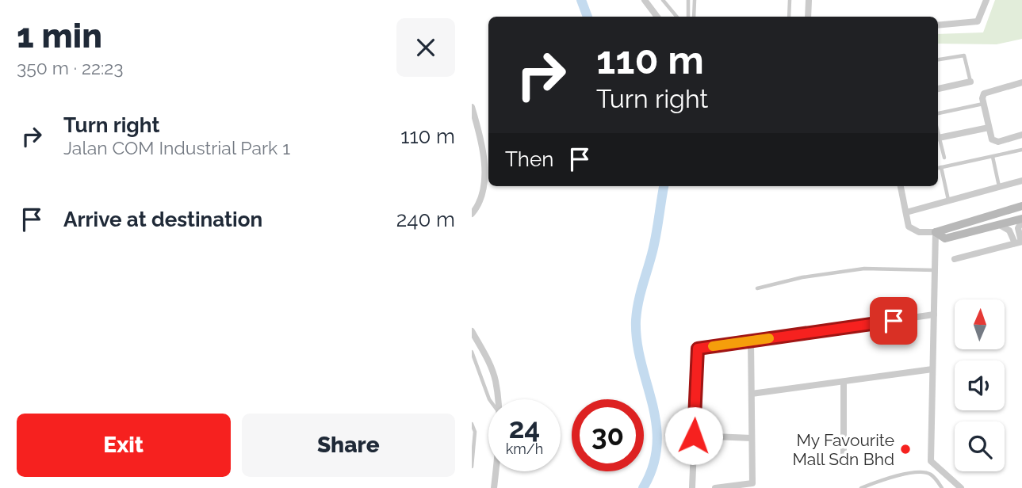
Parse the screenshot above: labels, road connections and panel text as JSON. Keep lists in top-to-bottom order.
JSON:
{
  "places": ["My Favourite Mall Sdn Bhd"],
  "north": "top",
  "page": {
    "heading": ["1 min", "350 m · 22:23"],
    "turn": ["110 m", "Turn right"],
    "list": [
      {
        "name": "Turn right",
        "note": "Jalan COM Industrial Park 1",
        "value": "110 m"
      },
      {
        "name": "Arrive at destination",
        "value": "240 m"
      }
    ],
    "then": "Then",
    "speed": "24 km/h",
    "limit": "30",
    "buttons": ["Exit", "Share"]
  }
}
